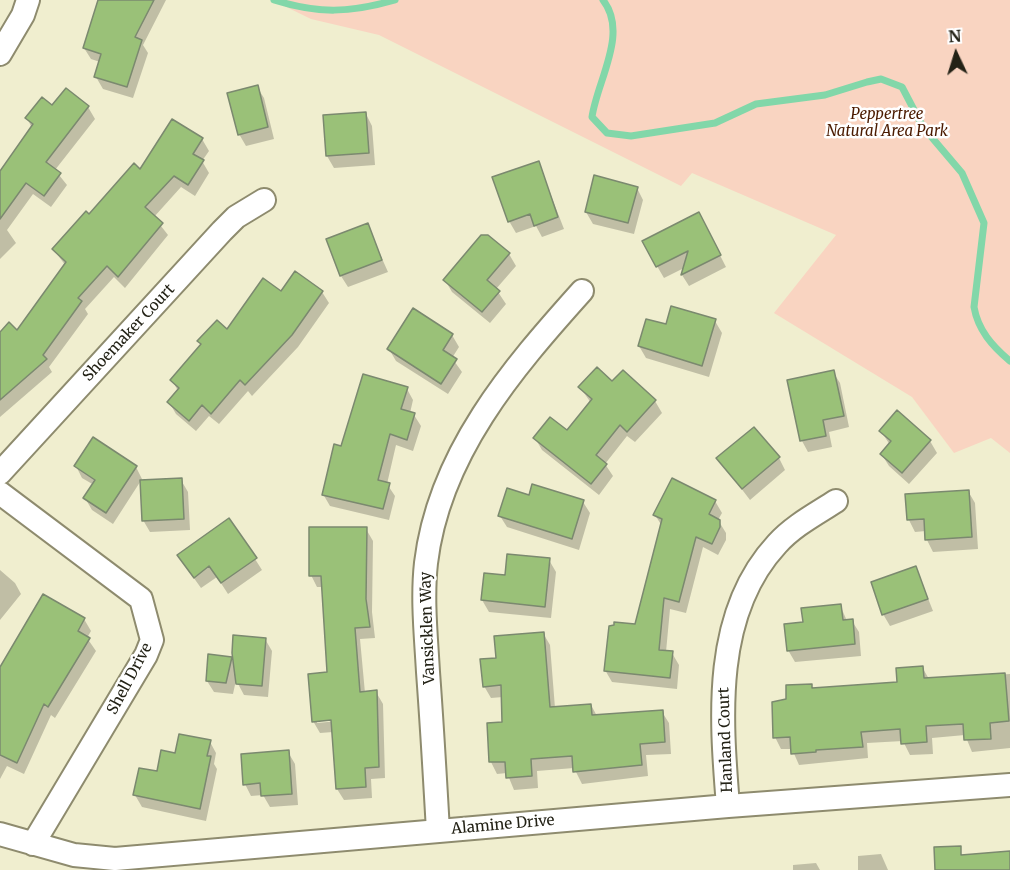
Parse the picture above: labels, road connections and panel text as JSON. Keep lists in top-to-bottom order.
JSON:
{
  "streets": {
    "street": [
      "Shoemaker Court",
      "Vansicklen Way",
      "Shell Drive",
      "Hanland Court",
      "Alamine Drive"
    ]
  },
  "crossings": [
    ["Vansicklen Way", "Alamine Drive"],
    ["Shell Drive", "Alamine Drive"],
    ["Hanland Court", "Alamine Drive"]
  ],
  "parks": ["Peppertree Natural Area Park"],
  "north": "top"
}
